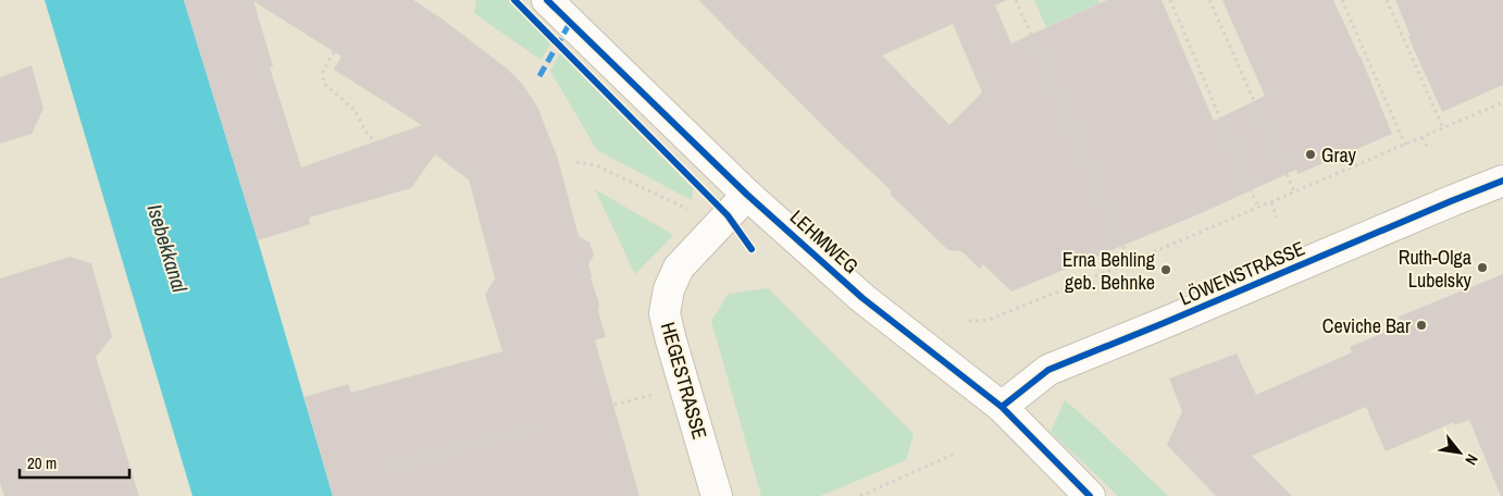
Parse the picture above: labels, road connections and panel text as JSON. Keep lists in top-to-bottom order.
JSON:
{
  "streets": {
    "street": ["LEHMWEG", "LÖWENSTRASSE", "HEGESTRASSE"]
  },
  "crossings": [
    ["LEHMWEG", "LÖWENSTRASSE"],
    ["LEHMWEG", "HEGESTRASSE"]
  ],
  "water": ["Isebekkanal"],
  "places": [
    "Gray",
    "Ruth-Olga Lubelsky",
    "Erna Behling geb. Behnke",
    "Ceviche Bar"
  ],
  "scale_bar": "20 m",
  "north": "bottom right"
}
